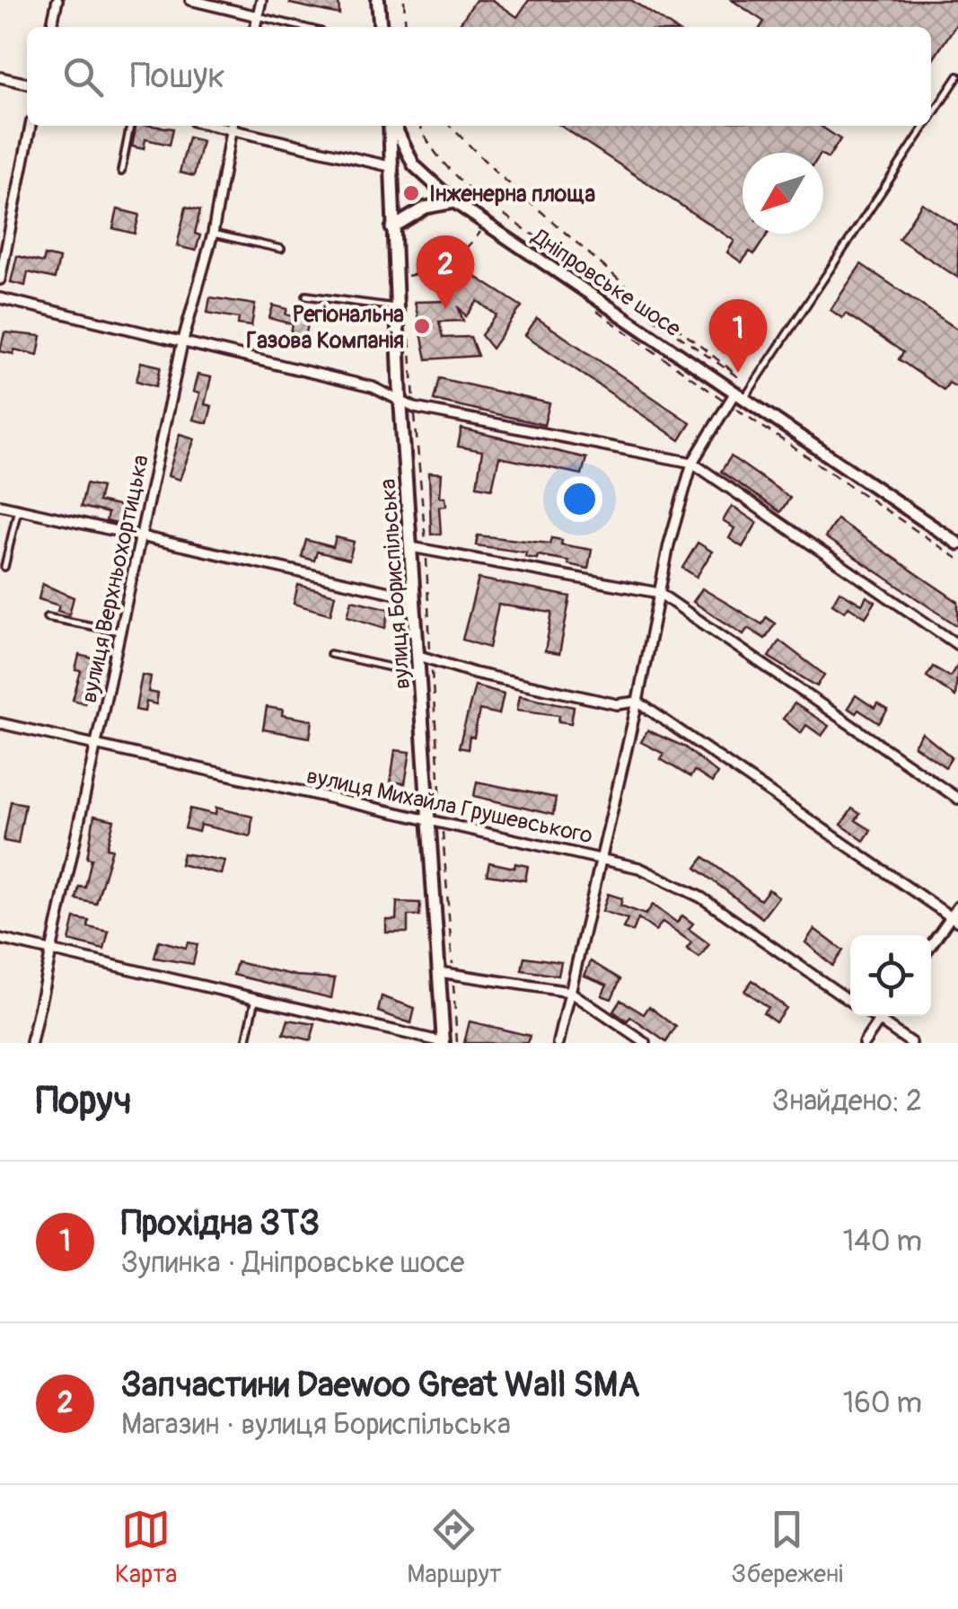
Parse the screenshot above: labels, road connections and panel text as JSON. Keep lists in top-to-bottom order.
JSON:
{
  "streets": {
    "main road": ["вулиця Бориспільська"],
    "street": ["Дніпровське шосе", "вулиця Верхньохортицька", "вулиця Михайла Грушевського"]
  },
  "crossings": [
    ["вулиця Верхньохортицька", "вулиця Михайла Грушевського"],
    ["вулиця Бориспільська", "вулиця Михайла Грушевського"]
  ],
  "places": ["Інженерна площа", "Регіональна Газова Компанія"],
  "north": "bottom left",
  "page": {
    "search": "Пошук",
    "pins": ["2", "1"],
    "heading": ["Поруч", "Знайдено: 2"],
    "list": [
      {
        "mark": "1",
        "name": "Прохідна ЗТЗ",
        "note": "Зупинка · Дніпровське шосе",
        "value": "140 m"
      },
      {
        "mark": "2",
        "name": "Запчастини Daewoo Great Wall SMA",
        "note": "Магазин · вулиця Бориспільська",
        "value": "160 m"
      }
    ],
    "nav": ["Карта", "Маршрут", "Збережені"]
  }
}
